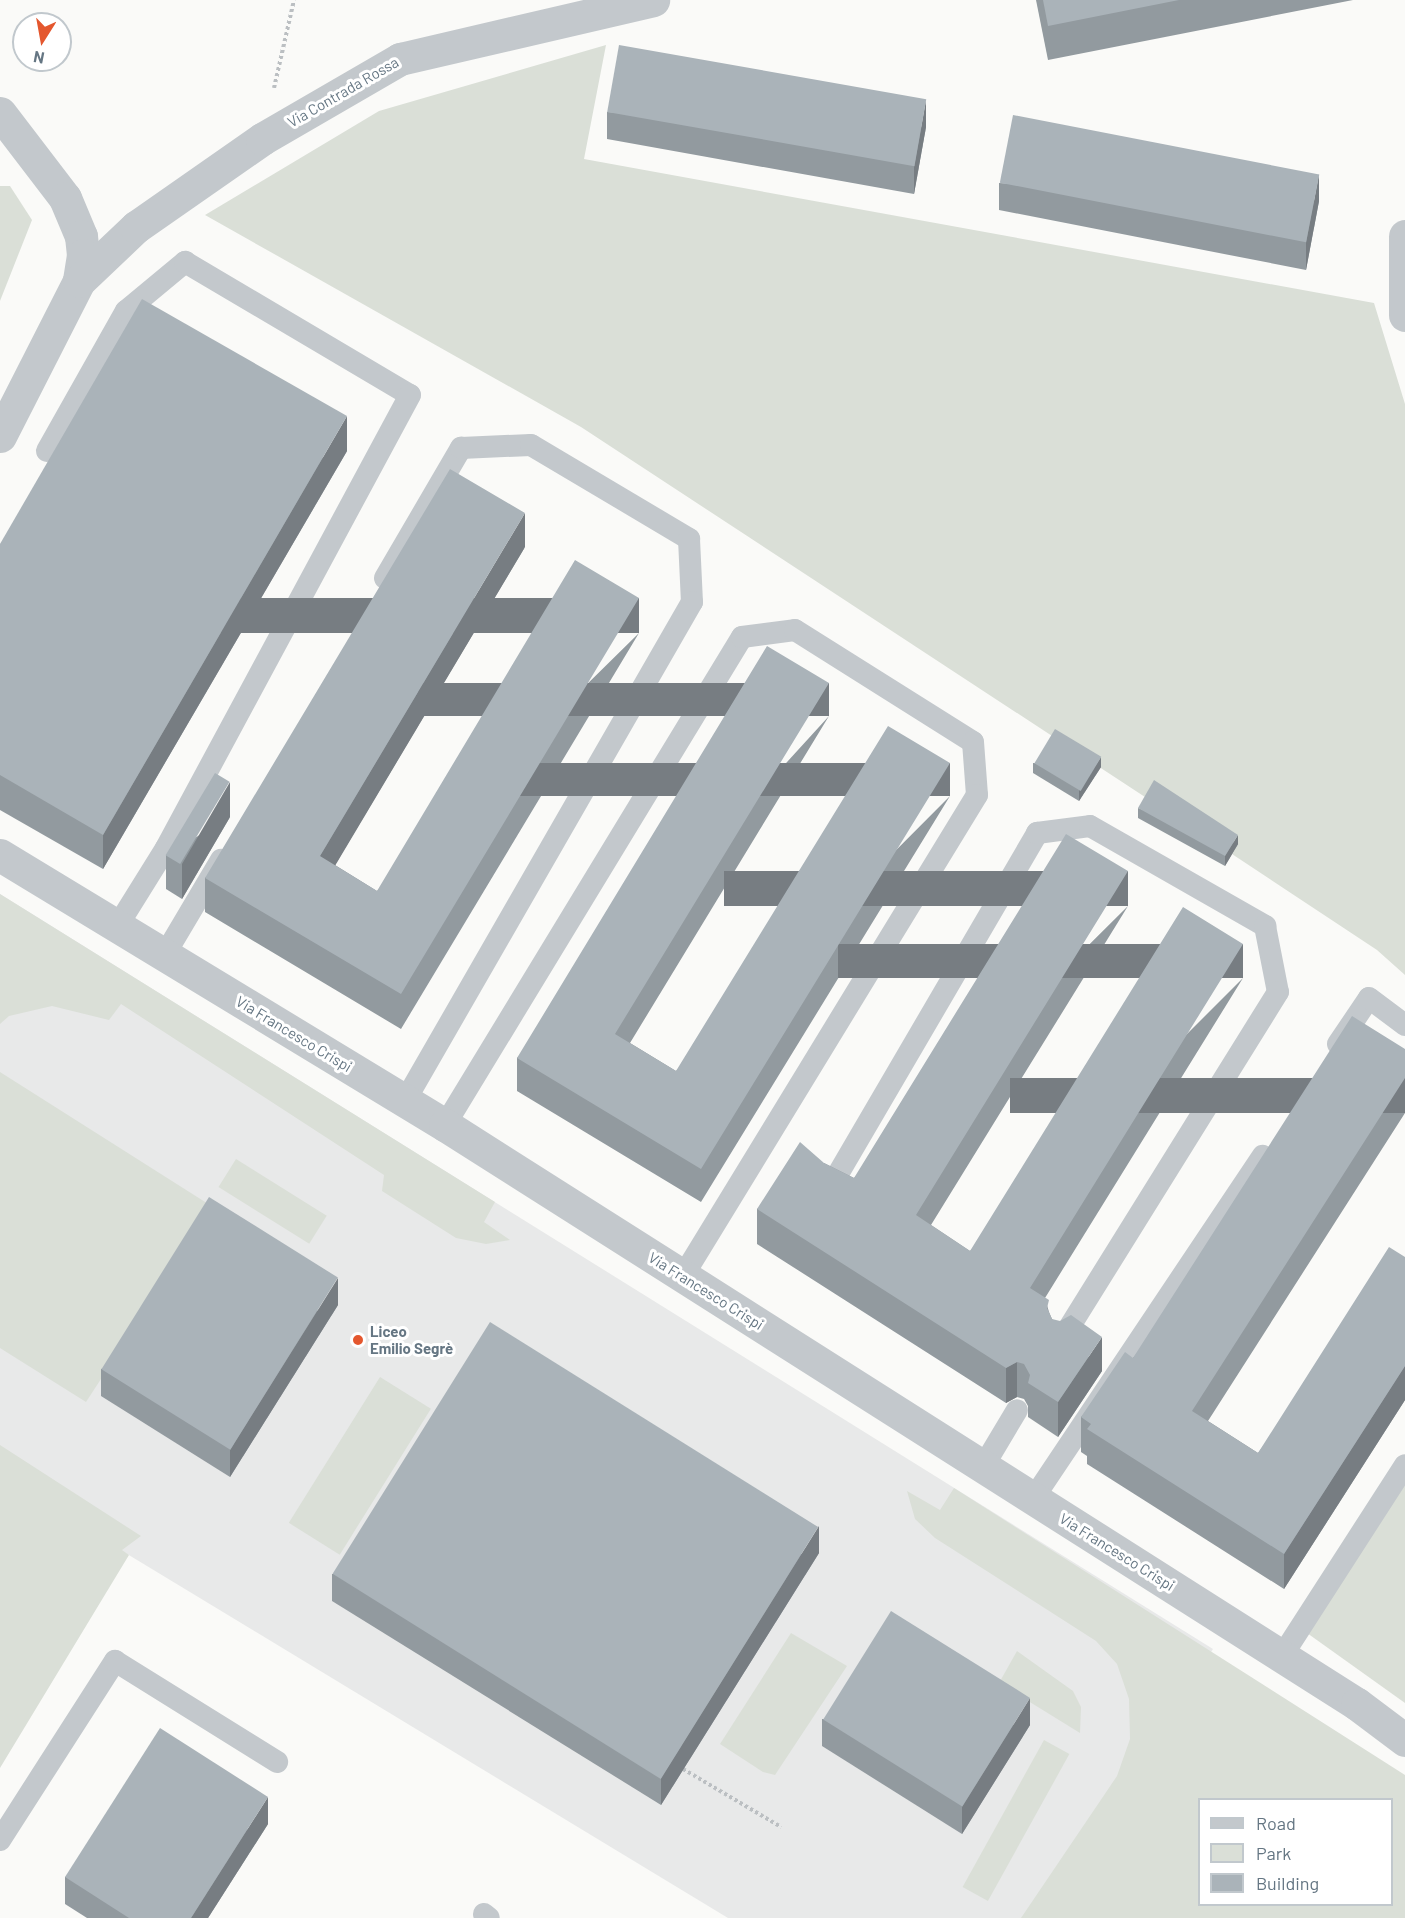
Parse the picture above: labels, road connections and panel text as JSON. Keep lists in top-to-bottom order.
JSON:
{
  "streets": {
    "street": ["Via Contrada Rossa", "Via Francesco Crispi"]
  },
  "places": ["Liceo Emilio Segrè"],
  "legend": ["Road", "Park", "Building"],
  "north": "bottom"
}
